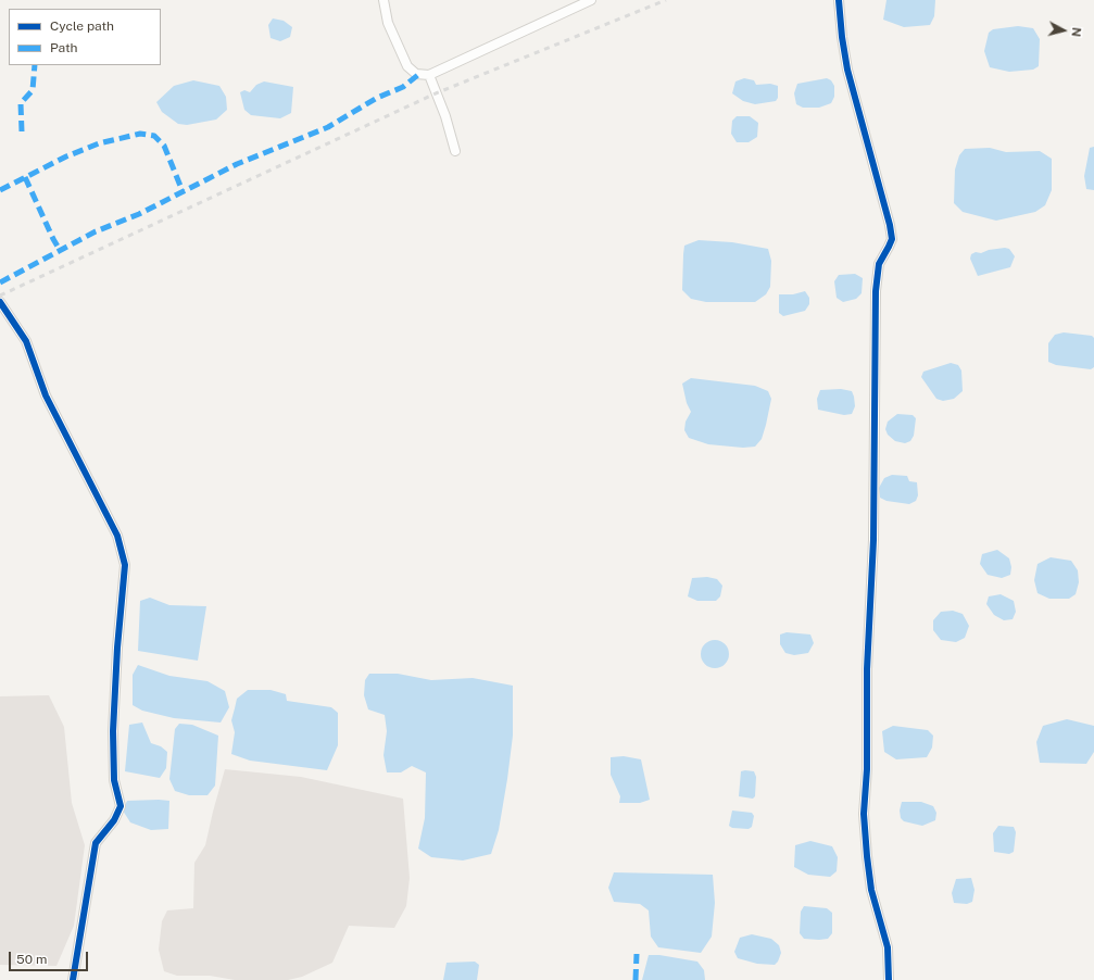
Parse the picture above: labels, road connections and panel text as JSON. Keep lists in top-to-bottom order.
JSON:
{
  "legend": ["Cycle path", "Path"],
  "scale_bar": "50 m",
  "north": "right"
}
